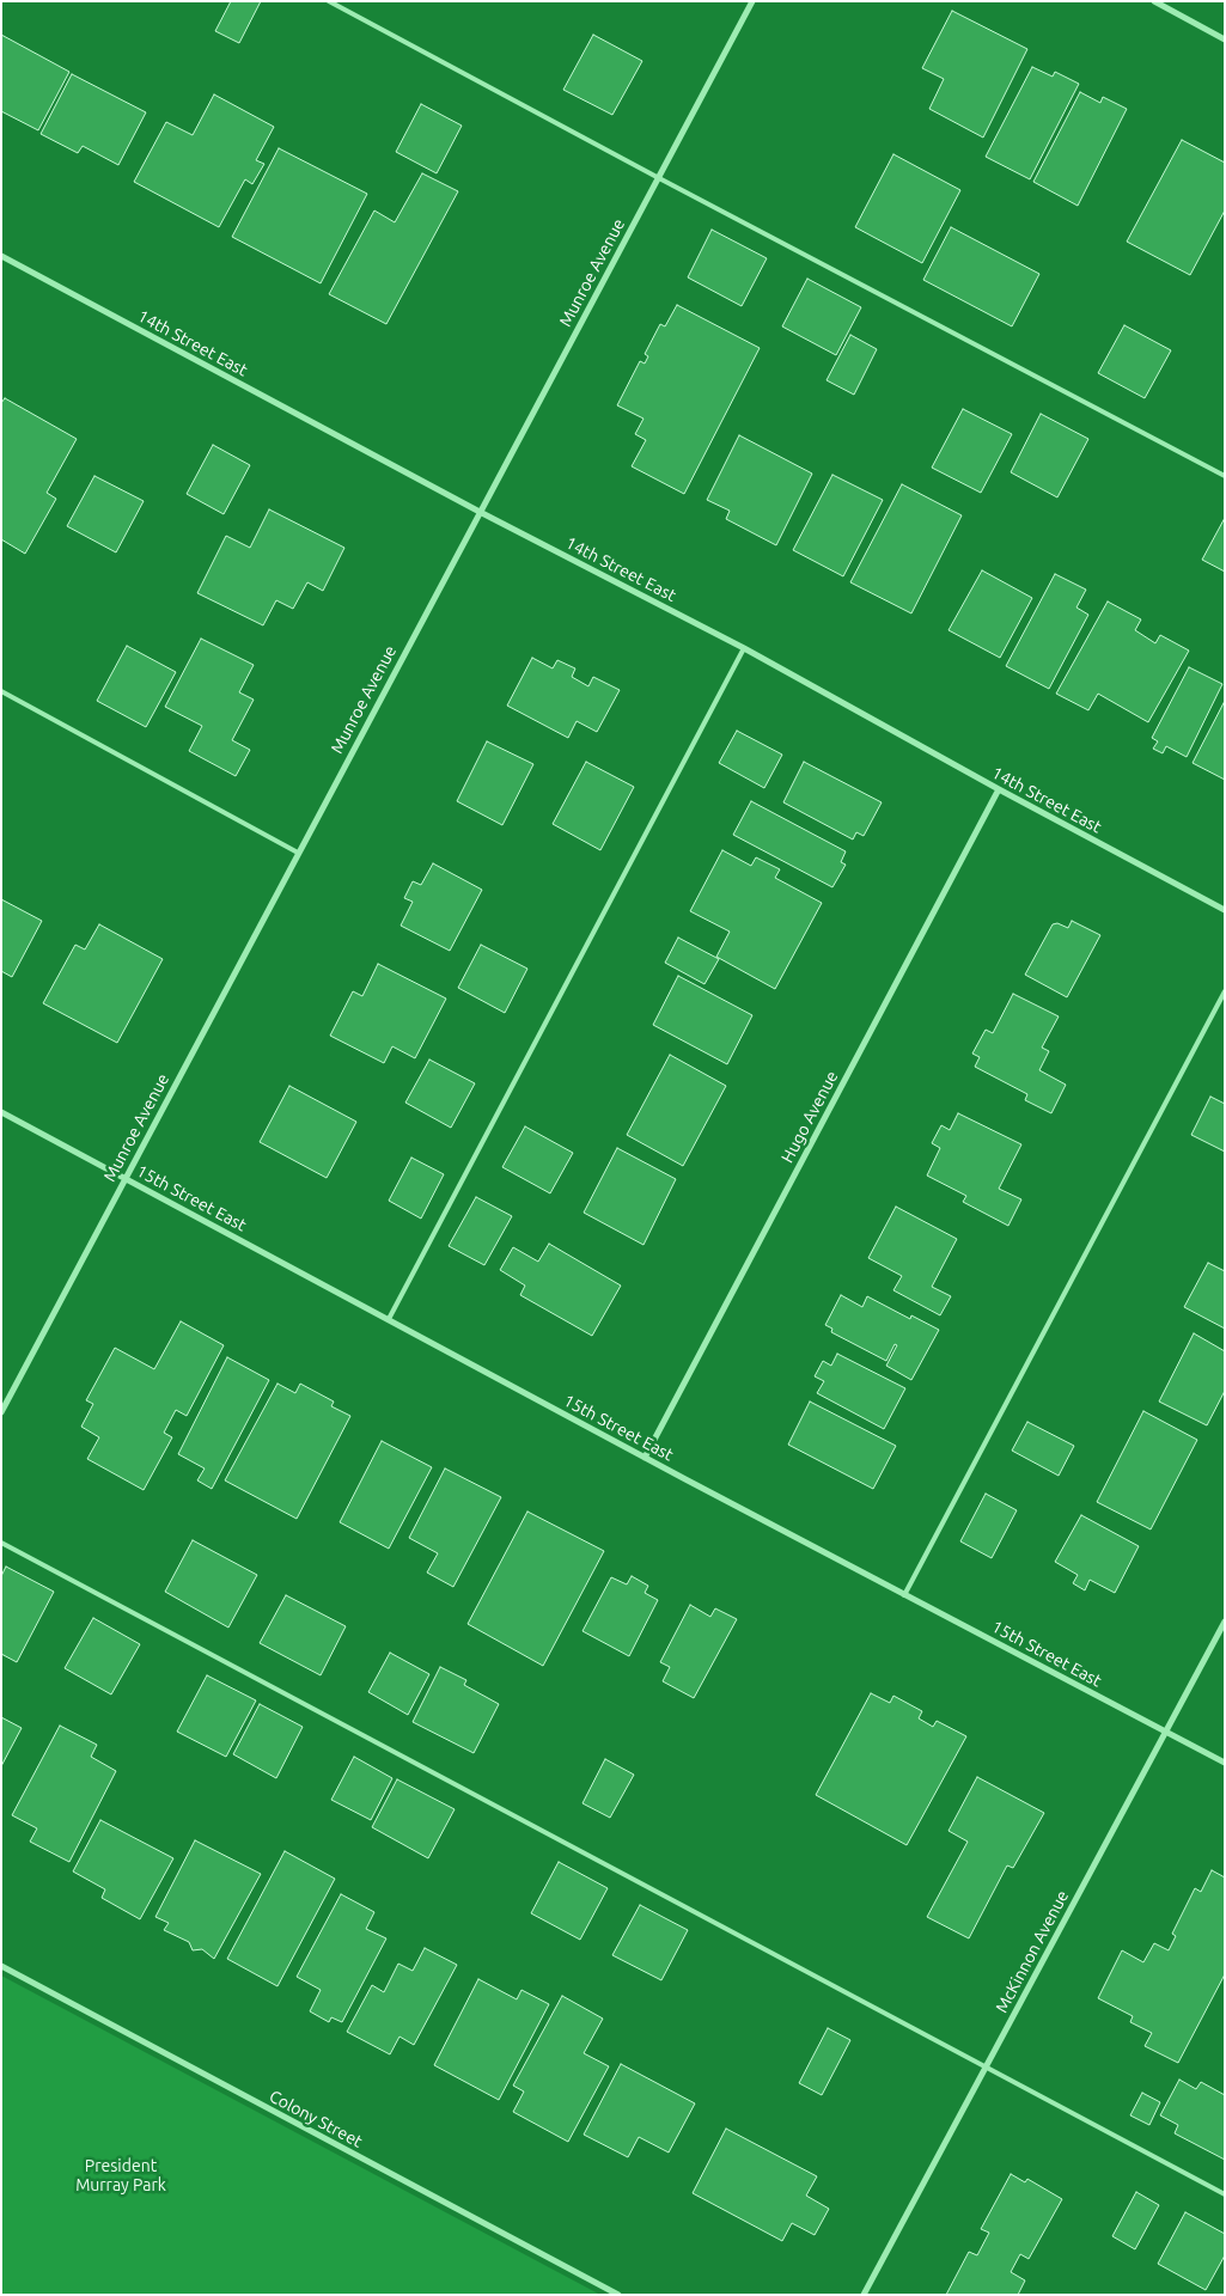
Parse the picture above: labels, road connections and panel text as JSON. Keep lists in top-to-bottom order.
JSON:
{
  "streets": {
    "street": [
      "Munroe Avenue",
      "14th Street East",
      "Hugo Avenue",
      "15th Street East",
      "McKinnon Avenue",
      "Colony Street"
    ]
  },
  "crossings": [
    ["Munroe Avenue", "14th Street East"],
    ["Munroe Avenue", "15th Street East"],
    ["14th Street East", "Hugo Avenue"],
    ["Hugo Avenue", "15th Street East"],
    ["15th Street East", "McKinnon Avenue"]
  ],
  "parks": ["President Murray Park"]
}
